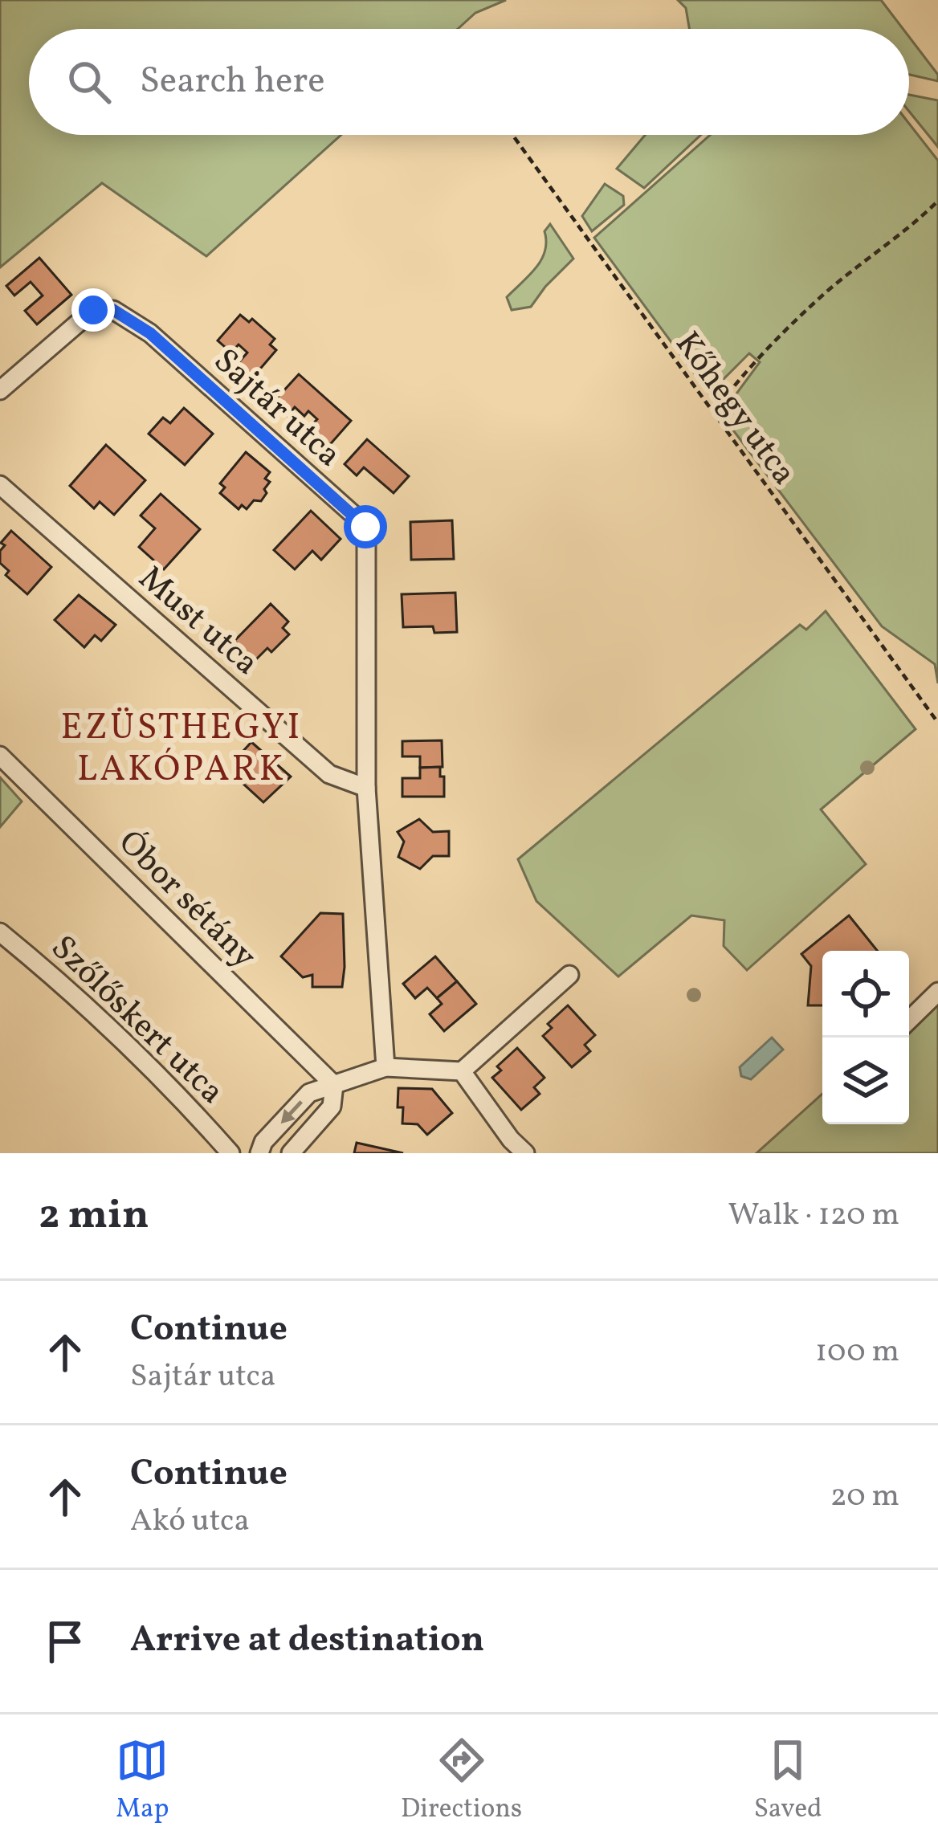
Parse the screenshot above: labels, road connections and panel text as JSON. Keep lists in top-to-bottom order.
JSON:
{
  "streets": {
    "street": [
      "Sajtár utca",
      "Must utca",
      "Óbor sétány",
      "Szőlőskert utca"
    ],
    "path": ["Kőhegy utca"]
  },
  "crossings": [
    ["Sajtár utca", "Must utca"]
  ],
  "districts": ["EZÜSTHEGYI LAKÓPARK"],
  "page": {
    "search": "Search here",
    "heading": ["2 min", "Walk · 120 m"],
    "list": [
      ["Continue", "Sajtár utca", "100 m"],
      ["Continue", "Akó utca", "20 m"],
      "Arrive at destination"
    ],
    "nav": ["Map", "Directions", "Saved"]
  }
}
